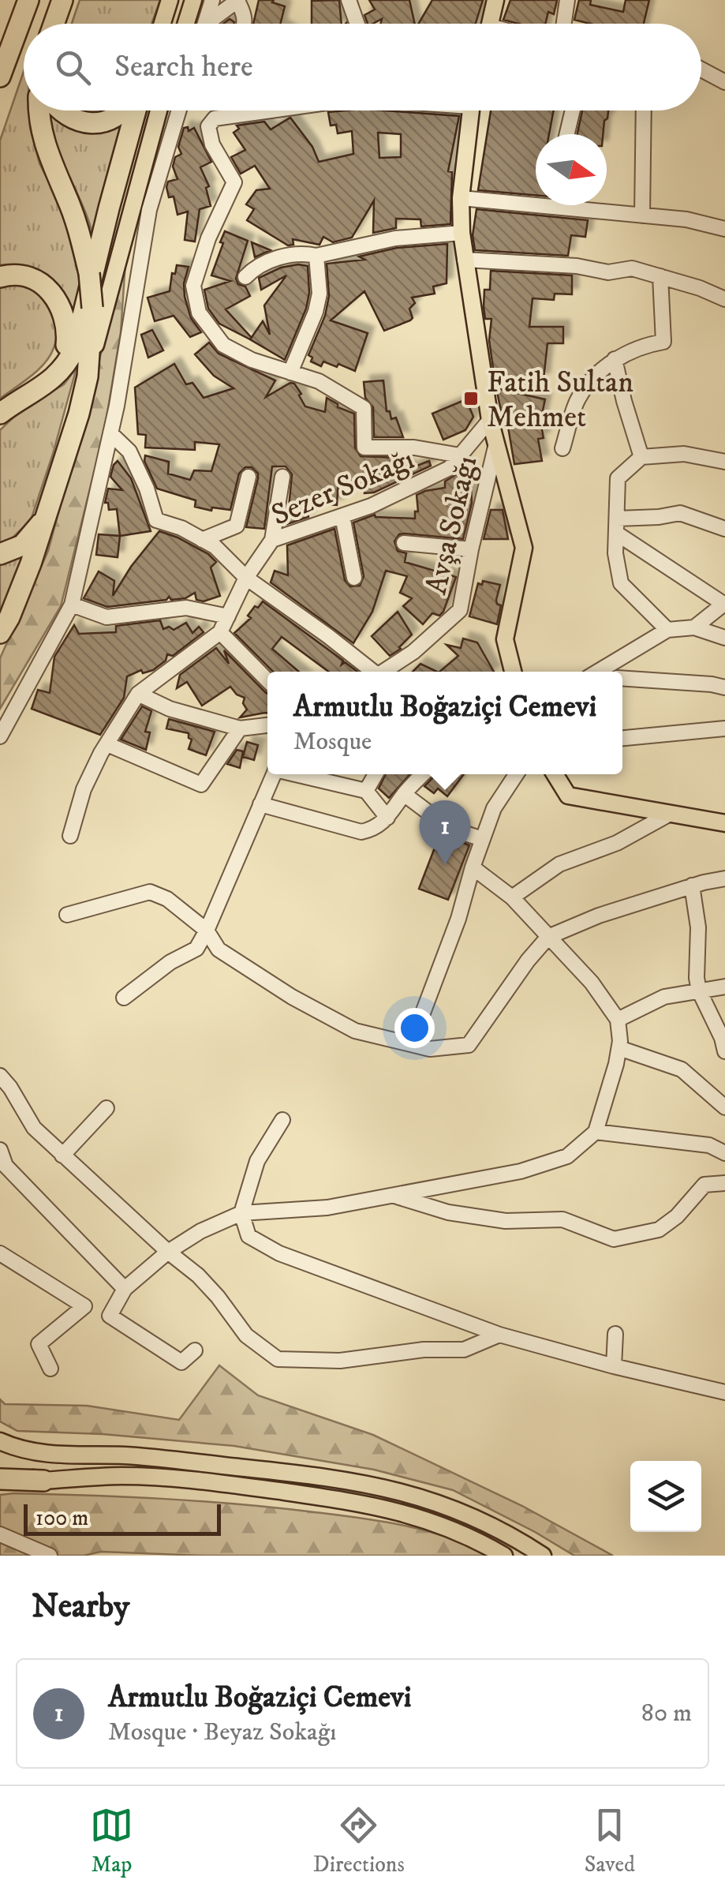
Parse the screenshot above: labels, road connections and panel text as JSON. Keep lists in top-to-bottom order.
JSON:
{
  "streets": {
    "street": ["Sezer Sokağı", "Avşa Sokağı"]
  },
  "places": {
    "transit": ["Fatih Sultan Mehmet"]
  },
  "scale_bar": "100 m",
  "north": "right",
  "page": {
    "search": "Search here",
    "popup": ["Armutlu Boğaziçi Cemevi", "Mosque"],
    "pins": "1",
    "scale": "100 m",
    "heading": "Nearby",
    "list": [
      {
        "mark": "1",
        "name": "Armutlu Boğaziçi Cemevi",
        "note": "Mosque · Beyaz Sokağı",
        "value": "80 m"
      }
    ],
    "nav": ["Map", "Directions", "Saved"]
  }
}
